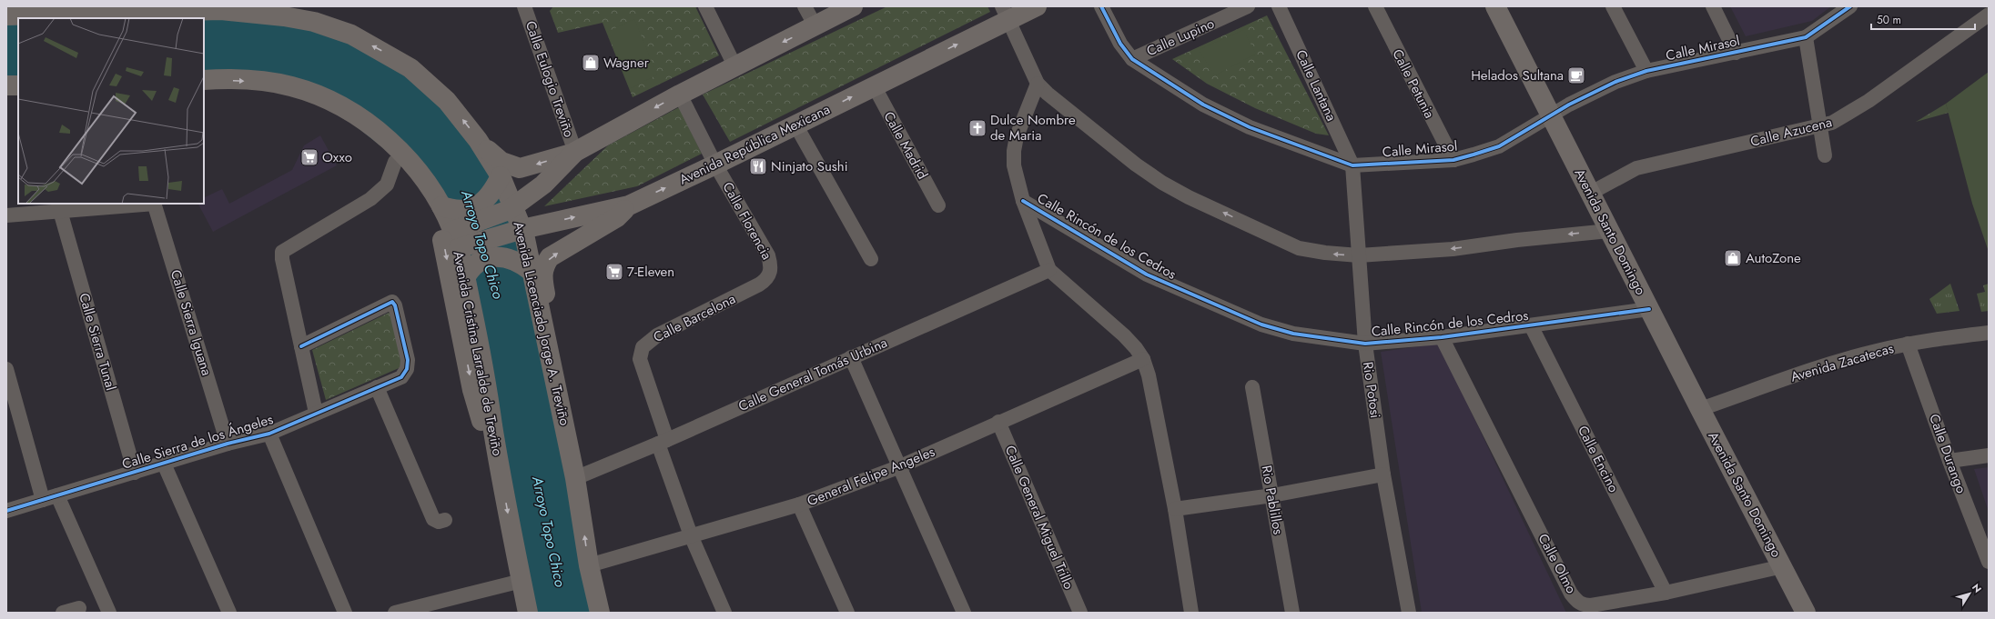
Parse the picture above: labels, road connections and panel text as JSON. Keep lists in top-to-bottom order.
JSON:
{
  "streets": {
    "main road": [
      "Avenida República Mexicana",
      "Avenida Santo Domingo",
      "Avenida Licenciado Jorge A. Treviño",
      "Avenida Cristina Larralde de Treviño"
    ],
    "street": [
      "Calle Lupino",
      "Calle Mirasol",
      "Calle Eulogio Treviño",
      "Calle Petunia",
      "Calle Lantana",
      "Calle Azucena",
      "Calle Madrid",
      "Calle Florencia",
      "Calle Rincón de los Cedros",
      "Calle Barcelona",
      "Calle Sierra Iguana",
      "Calle Sierra Tunal",
      "Avenida Zacatecas",
      "Calle General Tomás Urbina",
      "Rio Potosi",
      "Calle Sierra de los Ángeles",
      "Calle Durango",
      "Calle Encino",
      "General Felipe Angeles",
      "Rio Pablillos",
      "Calle General Miguel Trillo",
      "Calle Olmo"
    ]
  },
  "crossings": [
    ["Calle Lupino", "Calle Mirasol"],
    ["Calle Mirasol", "Calle Petunia"],
    ["Calle Mirasol", "Calle Lantana"],
    ["Calle Mirasol", "Avenida Santo Domingo"],
    ["Calle Mirasol", "Rio Potosi"],
    ["Calle Lantana", "Rio Potosi"],
    ["Calle Azucena", "Avenida Santo Domingo"],
    ["Avenida República Mexicana", "Calle Madrid"],
    ["Avenida República Mexicana", "Calle Florencia"],
    ["Avenida República Mexicana", "Avenida Licenciado Jorge A. Treviño"],
    ["Avenida República Mexicana", "Avenida Cristina Larralde de Treviño"],
    ["Calle Florencia", "Calle Barcelona"],
    ["Avenida Santo Domingo", "Calle Rincón de los Cedros"],
    ["Avenida Santo Domingo", "Avenida Zacatecas"],
    ["Avenida Santo Domingo", "Calle Olmo"],
    ["Calle Rincón de los Cedros", "Rio Potosi"],
    ["Calle Rincón de los Cedros", "Calle Encino"],
    ["Calle Rincón de los Cedros", "Calle Olmo"],
    ["Calle Barcelona", "Calle General Tomás Urbina"],
    ["Calle Barcelona", "General Felipe Angeles"],
    ["Calle Sierra Iguana", "Calle Sierra de los Ángeles"],
    ["Avenida Licenciado Jorge A. Treviño", "Calle General Tomás Urbina"],
    ["Avenida Licenciado Jorge A. Treviño", "General Felipe Angeles"],
    ["Calle Sierra Tunal", "Calle Sierra de los Ángeles"],
    ["Avenida Zacatecas", "Calle Durango"],
    ["Calle Encino", "Calle Olmo"],
    ["General Felipe Angeles", "Calle General Miguel Trillo"]
  ],
  "one_way": ["Avenida Licenciado Jorge A. Treviño"],
  "water": ["Arroyo Topo Chico"],
  "places": {
    "shop": ["Wagner", "AutoZone"],
    "cafe": ["Helados Sultana"],
    "church": ["Dulce Nombre de Maria"],
    "supermarket": ["Oxxo", "7-Eleven"],
    "restaurant": ["Ninjato Sushi"]
  },
  "scale_bar": "50 m",
  "north": "top right"
}
